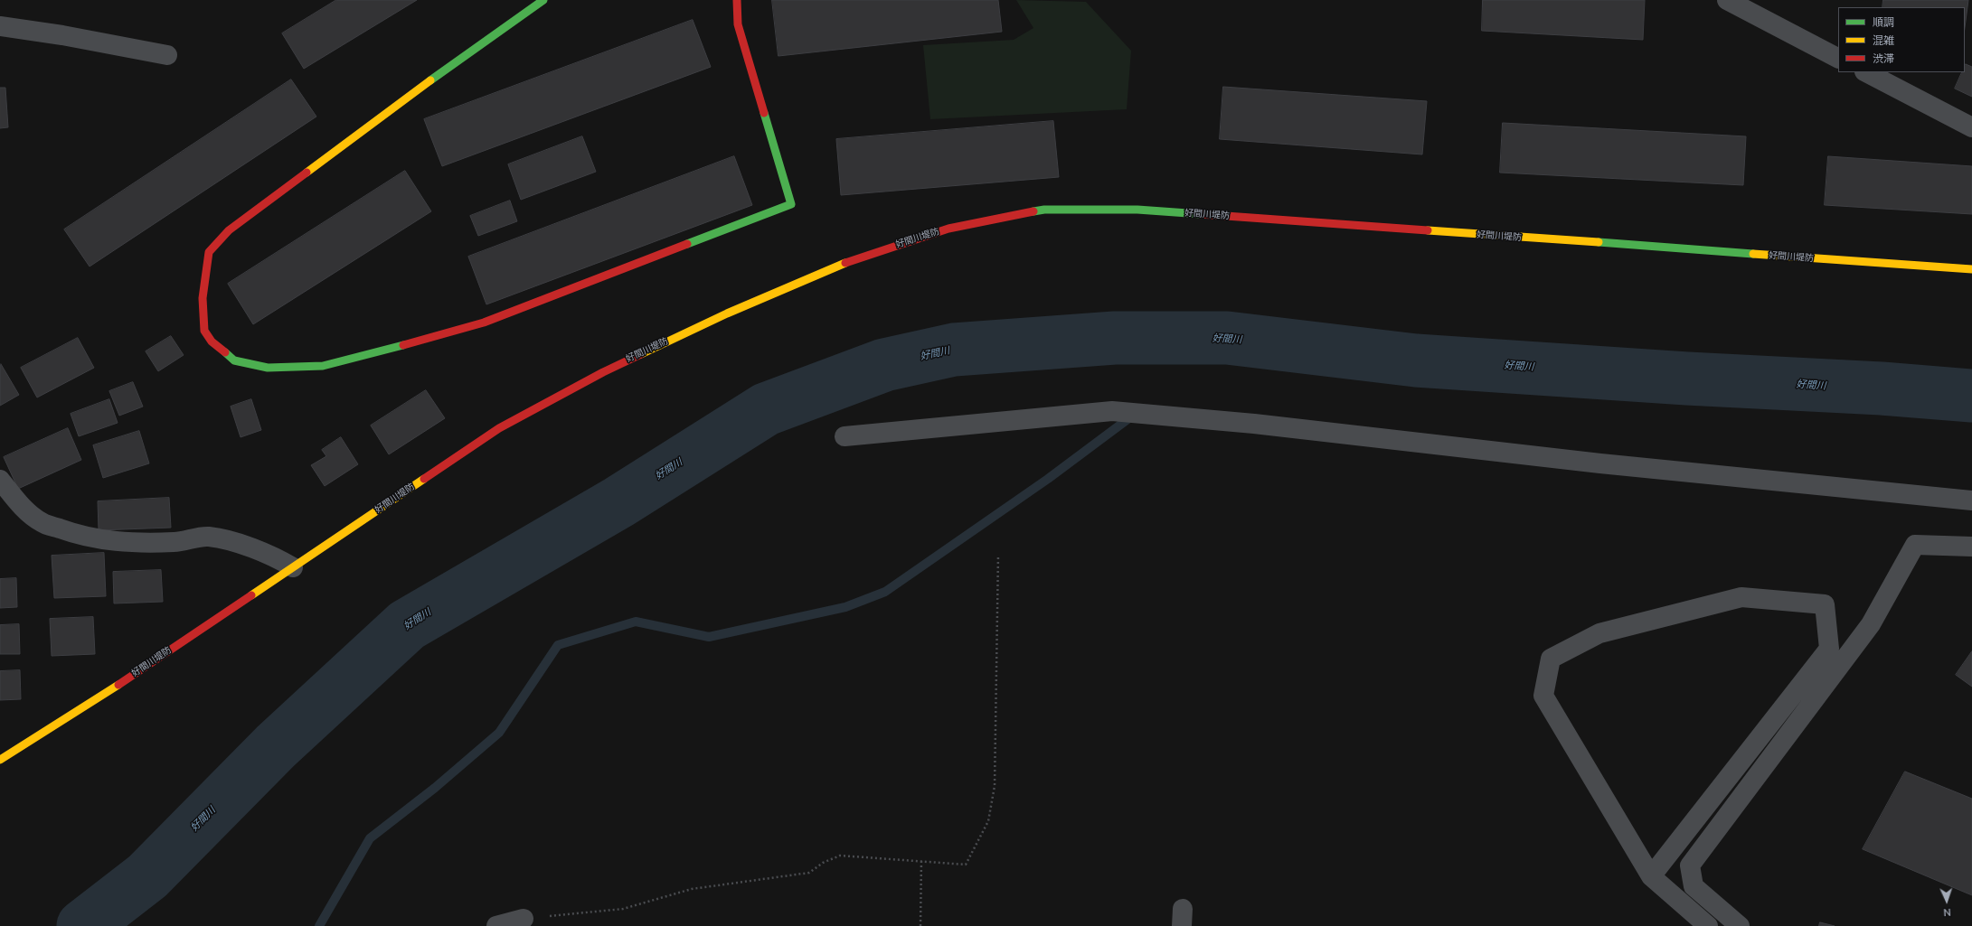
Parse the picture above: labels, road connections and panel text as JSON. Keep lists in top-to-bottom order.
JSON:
{
  "streets": {
    "street": ["好間川堤防"]
  },
  "water": ["好間川"],
  "legend": ["順調", "混雑", "渋滞"],
  "north": "bottom"
}
